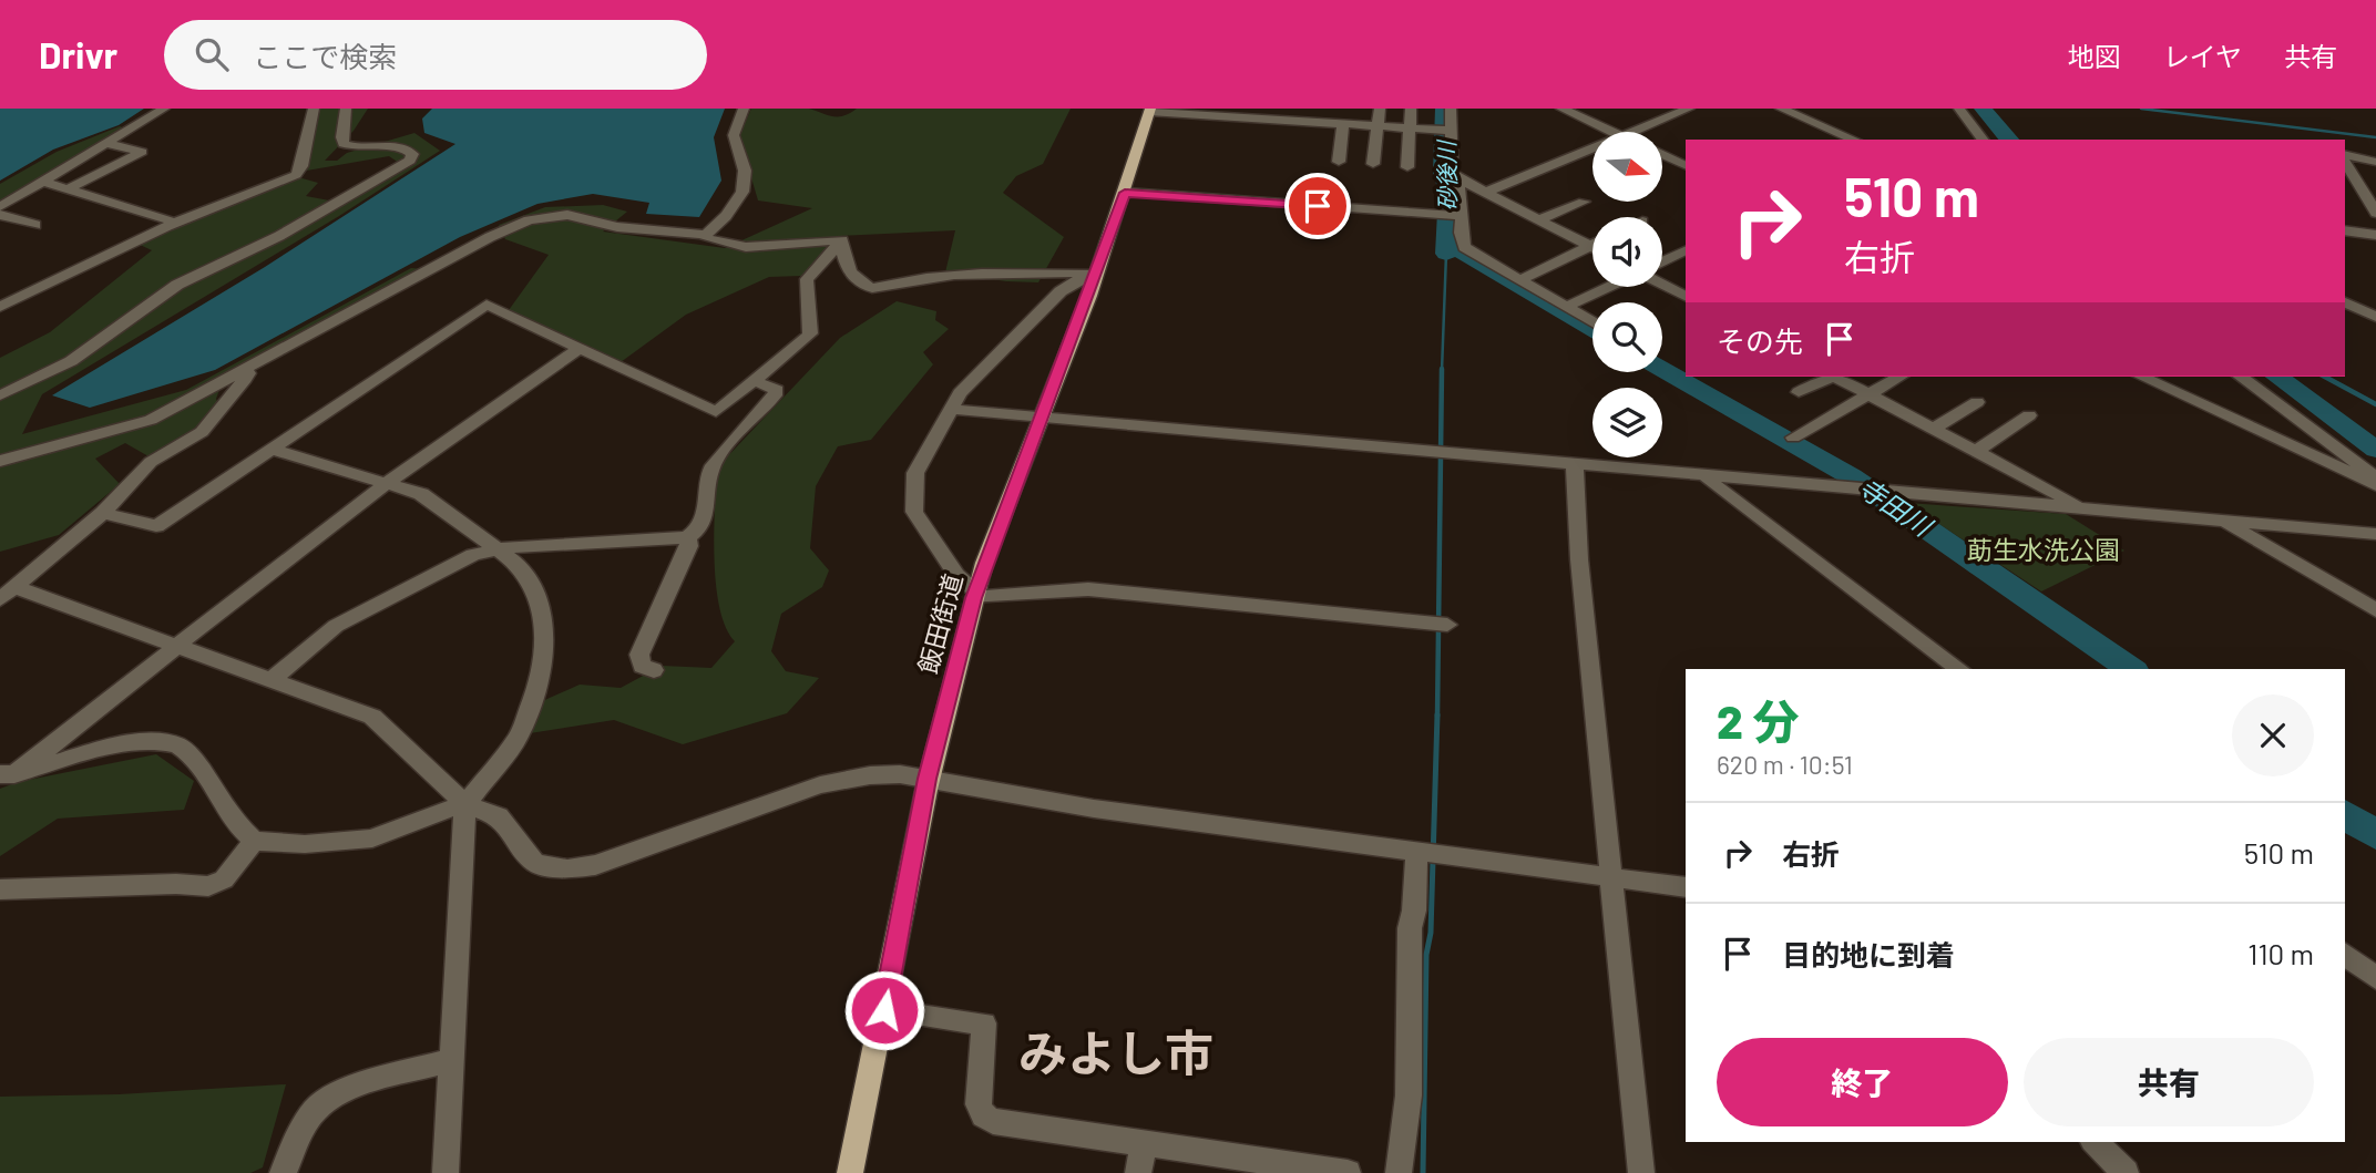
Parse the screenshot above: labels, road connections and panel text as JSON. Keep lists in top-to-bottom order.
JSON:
{
  "streets": {
    "main road": ["飯田街道"]
  },
  "districts": ["みよし市"],
  "water": ["砂後川", "寺田川"],
  "parks": ["莇生水洗公園"],
  "north": "right",
  "page": {
    "header": "Drivr",
    "search": "ここで検索",
    "nav": ["地図", "レイヤ", "共有"],
    "turn": ["510 m", "右折"],
    "then": "その先",
    "heading": ["2 分", "620 m · 10:51"],
    "list": [
      {
        "name": "右折",
        "value": "510 m"
      },
      {
        "name": "目的地に到着",
        "value": "110 m"
      }
    ],
    "buttons": ["終了", "共有"]
  }
}
